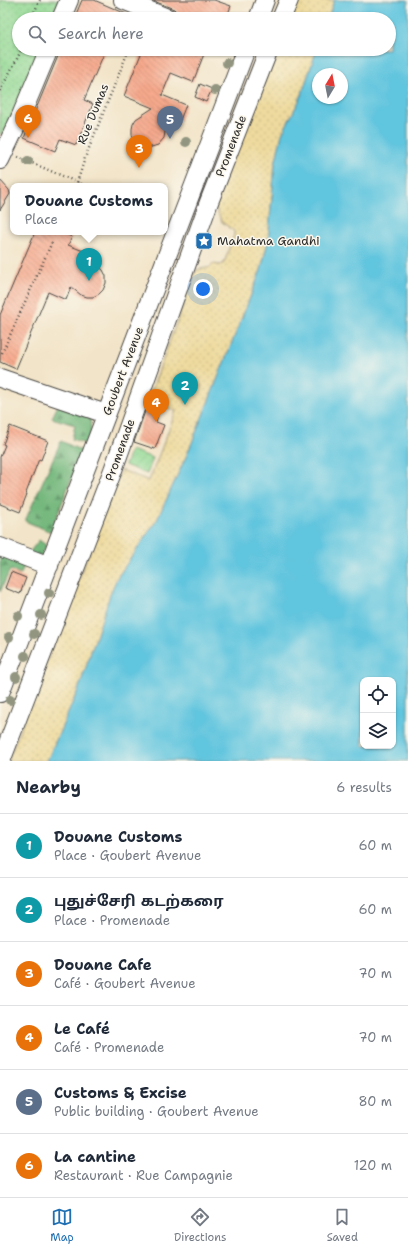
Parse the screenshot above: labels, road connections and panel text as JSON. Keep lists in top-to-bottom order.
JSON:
{
  "streets": {
    "street": ["Promenade", "Goubert Avenue"],
    "path": ["Rue Dumas"]
  },
  "places": {
    "place": ["Mahatma Gandhi"]
  },
  "north": "top",
  "page": {
    "search": "Search here",
    "pins": [
      "6",
      "5",
      "3",
      "1",
      "2",
      "4"
    ],
    "popup": ["Douane Customs", "Place"],
    "heading": ["Nearby", "6 results"],
    "list": [
      {
        "mark": "1",
        "name": "Douane Customs",
        "note": "Place · Goubert Avenue",
        "value": "60 m"
      },
      {
        "mark": "2",
        "name": "புதுச்சேரி கடற்கரை",
        "note": "Place · Promenade",
        "value": "60 m"
      },
      {
        "mark": "3",
        "name": "Douane Cafe",
        "note": "Café · Goubert Avenue",
        "value": "70 m"
      },
      {
        "mark": "4",
        "name": "Le Café",
        "note": "Café · Promenade",
        "value": "70 m"
      },
      {
        "mark": "5",
        "name": "Customs & Excise",
        "note": "Public building · Goubert Avenue",
        "value": "80 m"
      },
      {
        "mark": "6",
        "name": "La cantine",
        "note": "Restaurant · Rue Campagnie",
        "value": "120 m"
      }
    ],
    "nav": ["Map", "Directions", "Saved"]
  }
}
